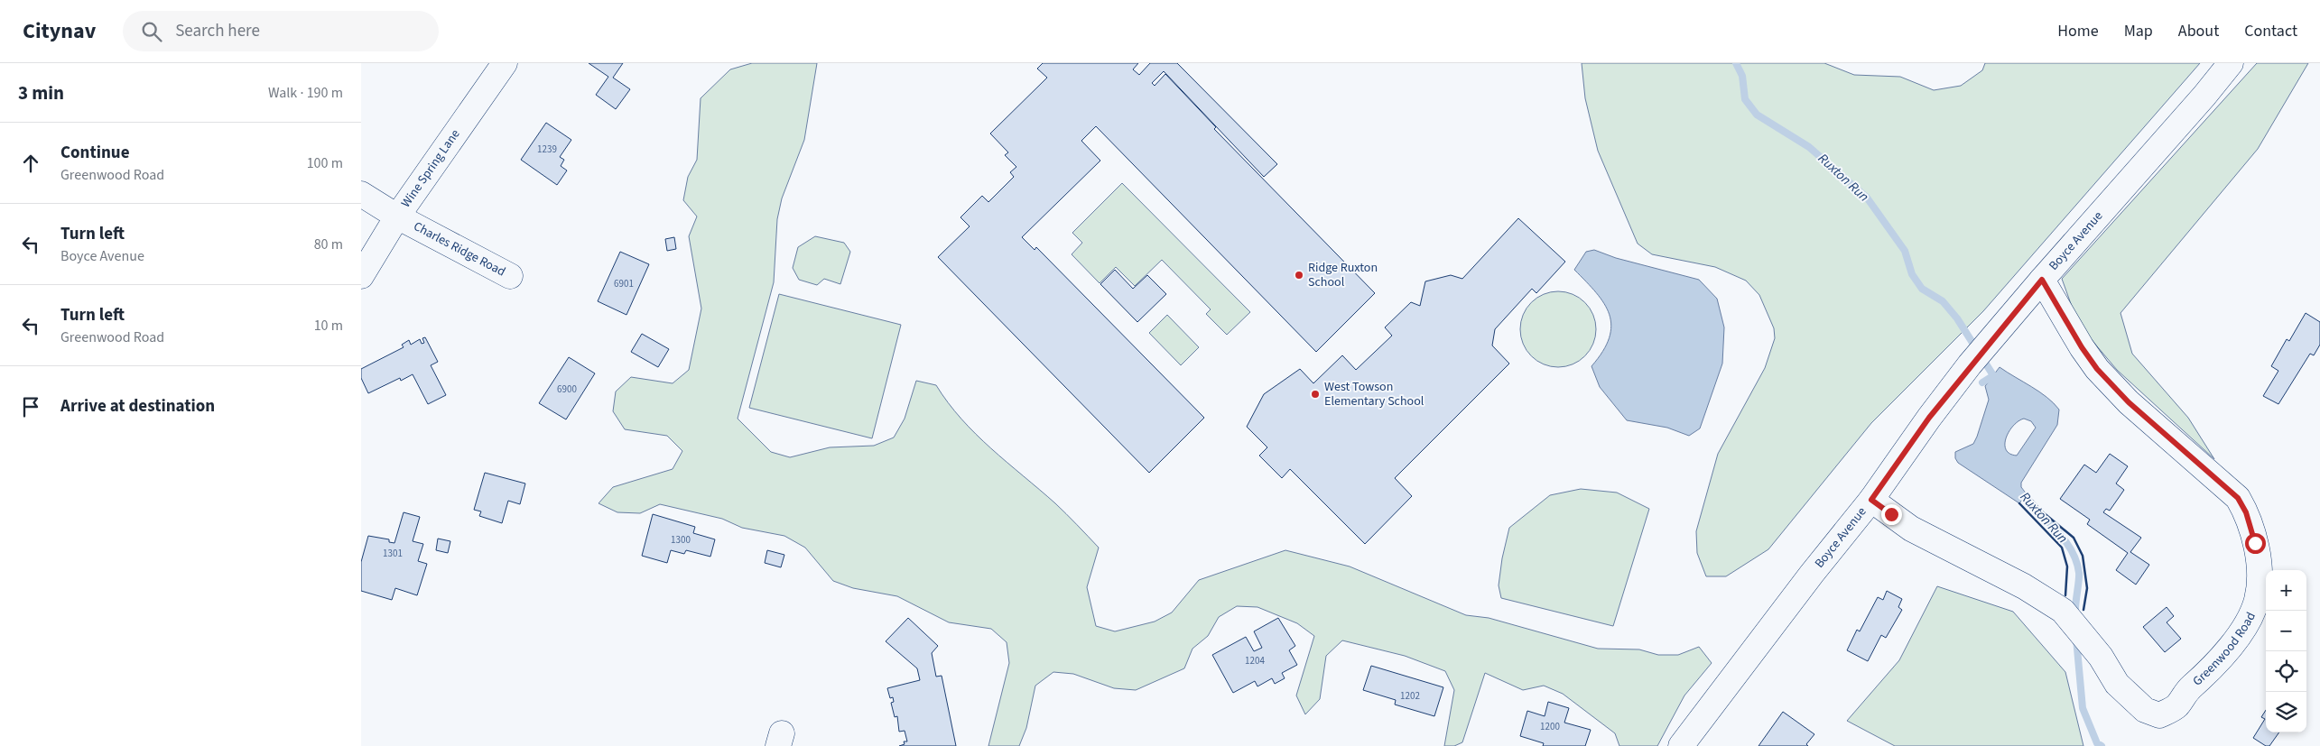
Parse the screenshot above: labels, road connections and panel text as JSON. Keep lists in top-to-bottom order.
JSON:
{
  "streets": {
    "street": [
      "Wine Spring Lane",
      "Boyce Avenue",
      "Charles Ridge Road",
      "Greenwood Road"
    ]
  },
  "crossings": [
    ["Wine Spring Lane", "Charles Ridge Road"],
    ["Boyce Avenue", "Greenwood Road"]
  ],
  "water": ["Ruxton Run"],
  "places": ["Ridge Ruxton School", "West Towson Elementary School"],
  "house_numbers": [
    "1239",
    "6901",
    "6900",
    "1300",
    "1301",
    "1204",
    "1202",
    "1200"
  ],
  "page": {
    "header": "Citynav",
    "search": "Search here",
    "nav": [
      "Home",
      "Map",
      "About",
      "Contact"
    ],
    "heading": ["3 min", "Walk · 190 m"],
    "list": [
      ["Continue", "Greenwood Road", "100 m"],
      ["Turn left", "Boyce Avenue", "80 m"],
      ["Turn left", "Greenwood Road", "10 m"],
      "Arrive at destination"
    ],
    "map_buttons": ["+", "−"]
  }
}
